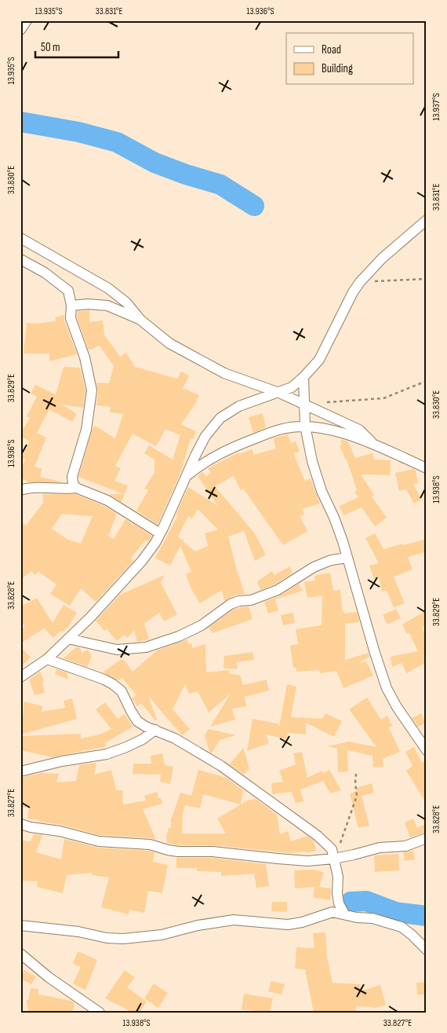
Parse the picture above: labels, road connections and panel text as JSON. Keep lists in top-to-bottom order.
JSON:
{
  "legend": ["Road", "Building"],
  "scale_bar": "50 m",
  "coordinates": [
    "13.935°S",
    "33.831°E",
    "13.936°S",
    "13.937°S",
    "33.830°E",
    "33.829°E",
    "13.938°S",
    "33.828°E",
    "33.827°E"
  ]
}
